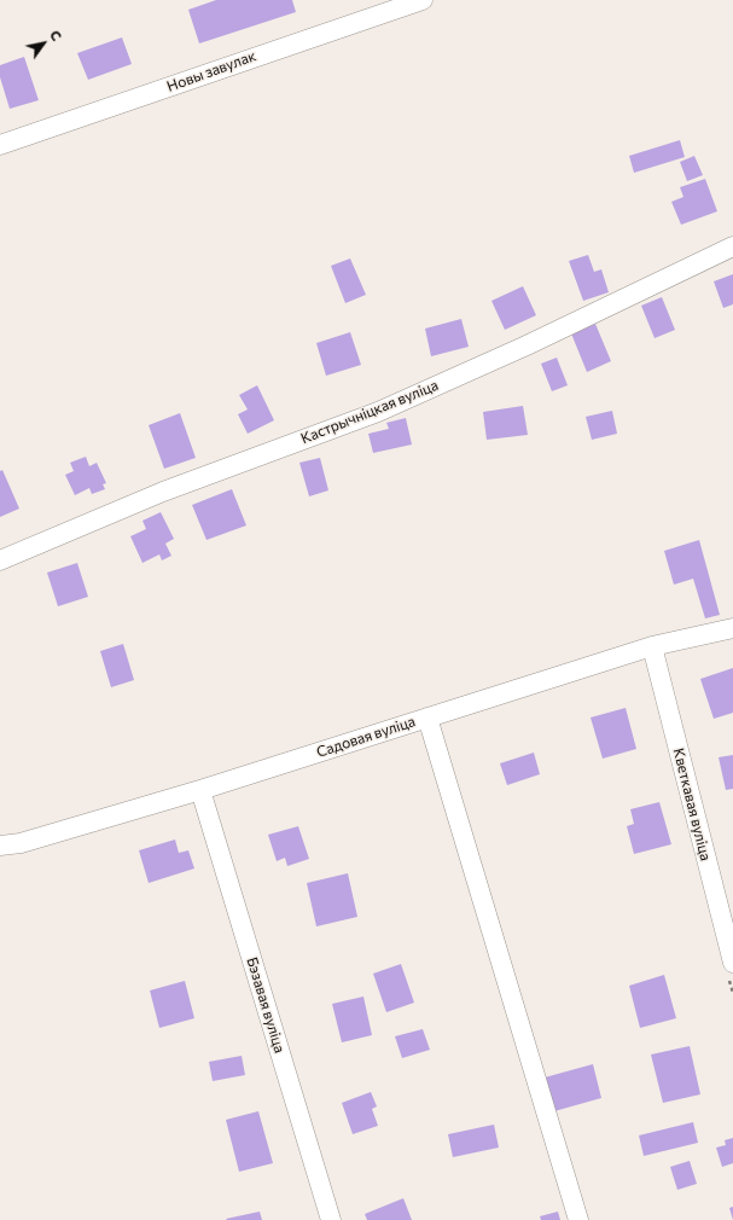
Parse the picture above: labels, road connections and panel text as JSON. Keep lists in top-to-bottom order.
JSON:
{
  "streets": {
    "street": [
      "Новы завулак",
      "Кастрычніцкая вуліца",
      "Садовая вуліца",
      "Кветкавая вуліца",
      "Бэзавая вуліца"
    ]
  },
  "crossings": [
    ["Садовая вуліца", "Кветкавая вуліца"],
    ["Садовая вуліца", "Бэзавая вуліца"]
  ],
  "north": "top right"
}
